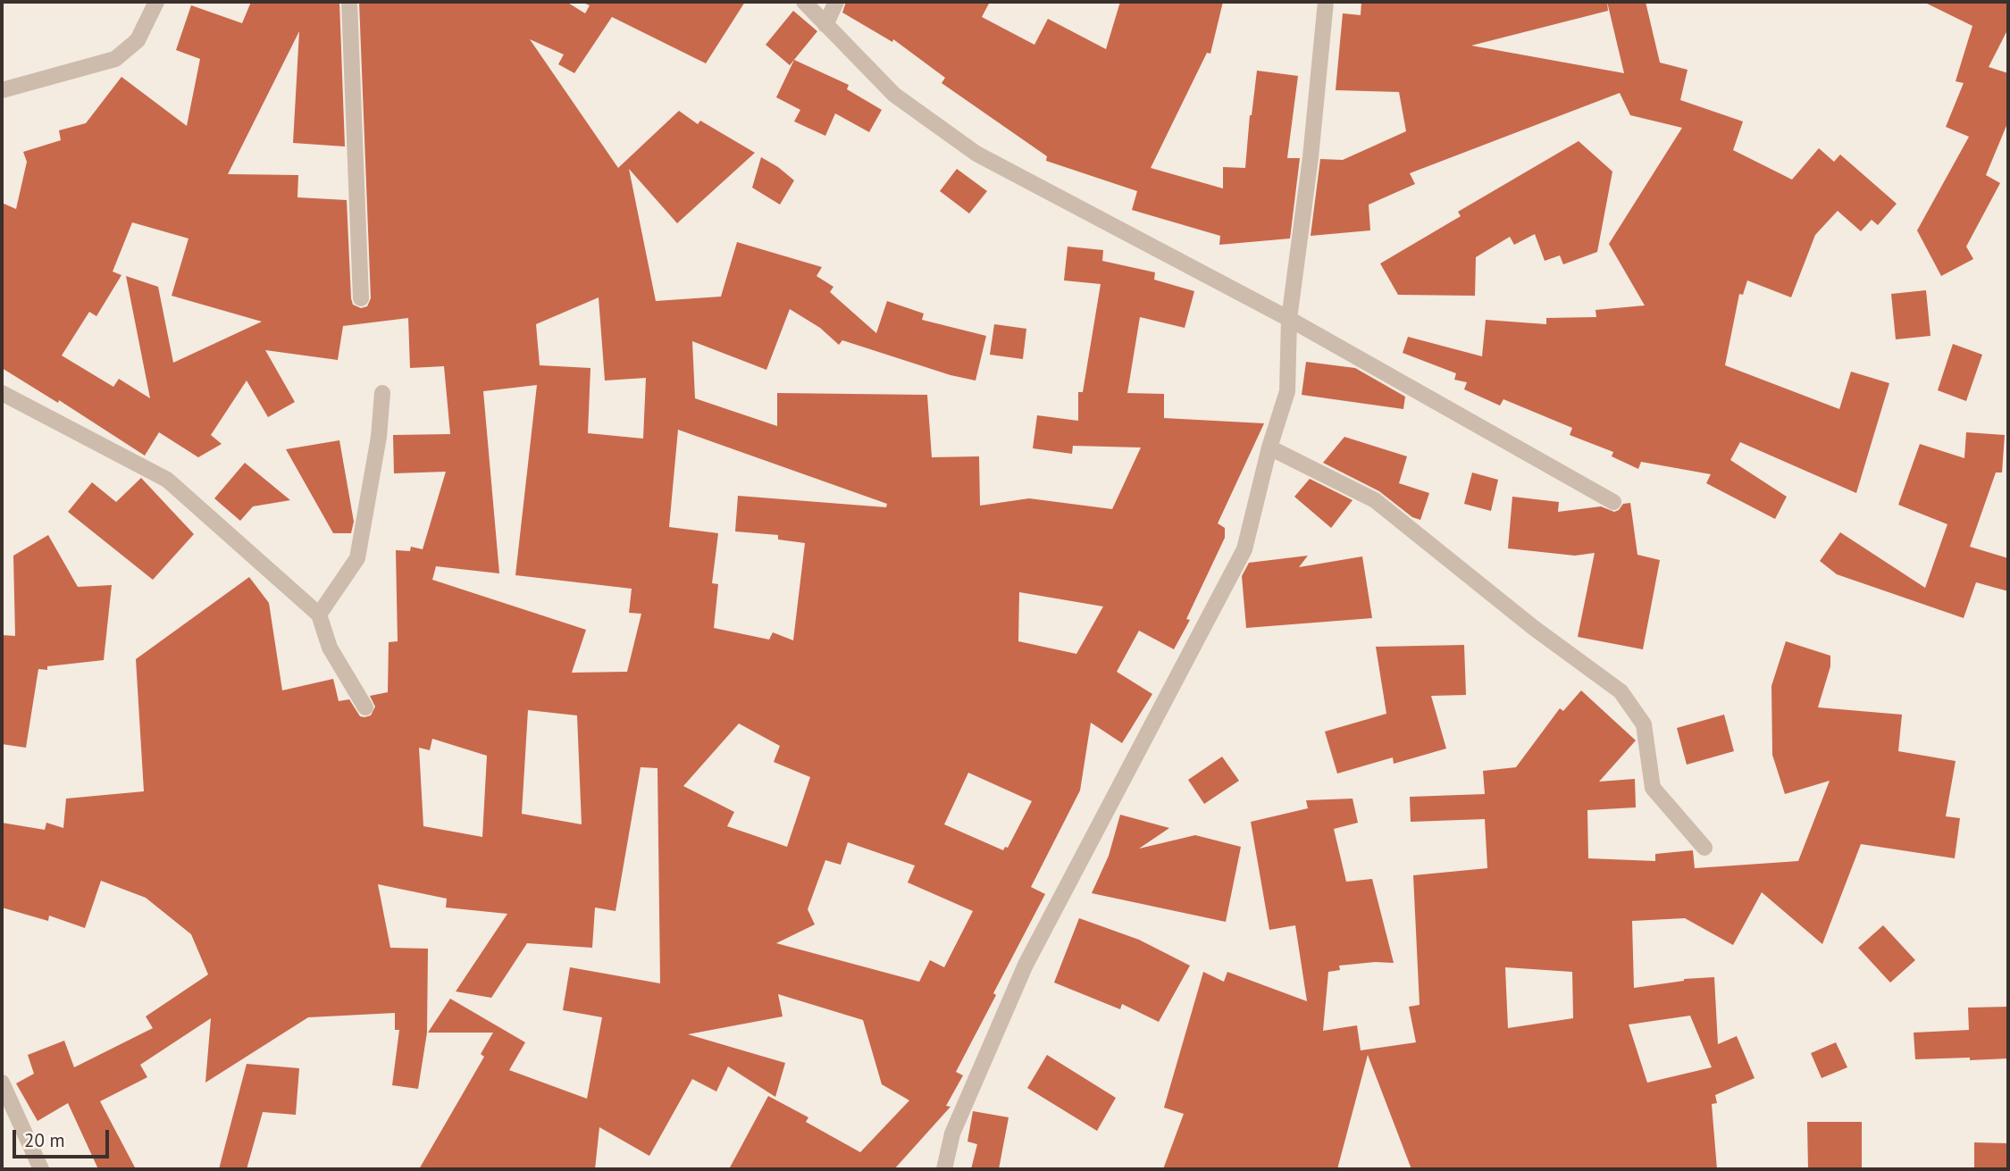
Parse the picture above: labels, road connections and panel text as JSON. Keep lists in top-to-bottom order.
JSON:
{
  "scale_bar": "20 m"
}
